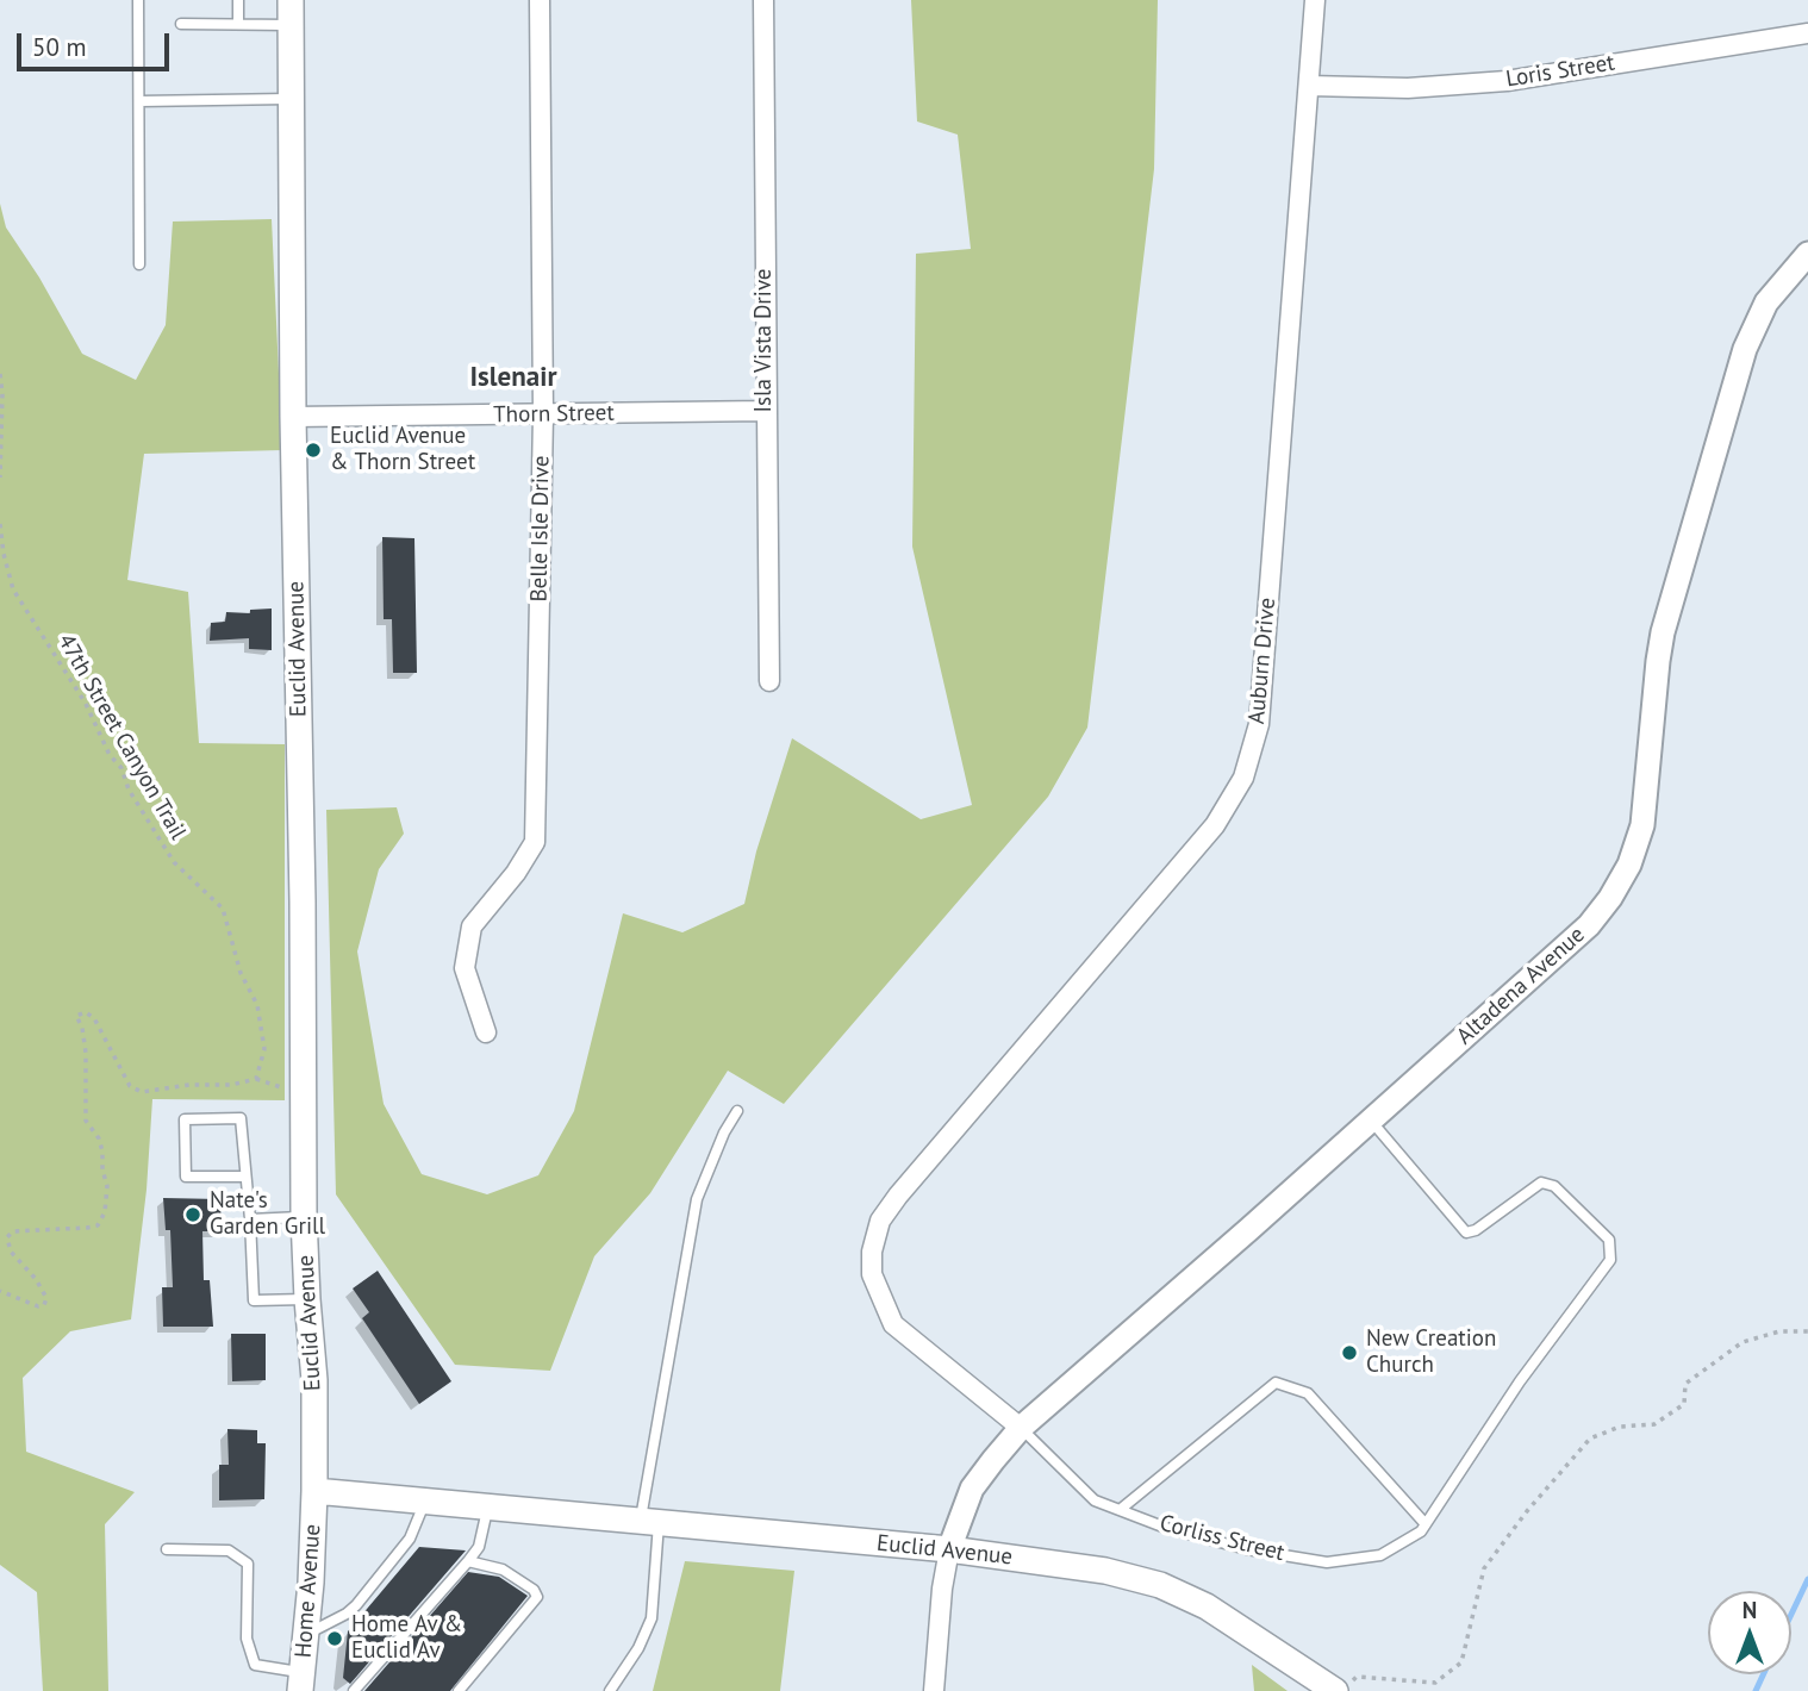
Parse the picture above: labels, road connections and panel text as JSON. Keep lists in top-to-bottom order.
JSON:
{
  "streets": {
    "main road": ["Euclid Avenue", "Home Avenue"],
    "street": [
      "Loris Street",
      "Isla Vista Drive",
      "Thorn Street",
      "Belle Isle Drive",
      "Auburn Drive",
      "Altadena Avenue",
      "Corliss Street"
    ],
    "path": ["47th Street Canyon Trail"]
  },
  "crossings": [
    ["Loris Street", "Auburn Drive"],
    ["Isla Vista Drive", "Thorn Street"],
    ["Thorn Street", "Belle Isle Drive"],
    ["Thorn Street", "Euclid Avenue"],
    ["Euclid Avenue", "Altadena Avenue"],
    ["Euclid Avenue", "Home Avenue"],
    ["Auburn Drive", "Corliss Street"],
    ["Altadena Avenue", "Corliss Street"]
  ],
  "districts": ["Islenair"],
  "places": [
    "Euclid Avenue & Thorn Street",
    "Nate's Garden Grill",
    "New Creation Church",
    "Home Av & Euclid Av"
  ],
  "scale_bar": "50 m",
  "north": "top"
}
